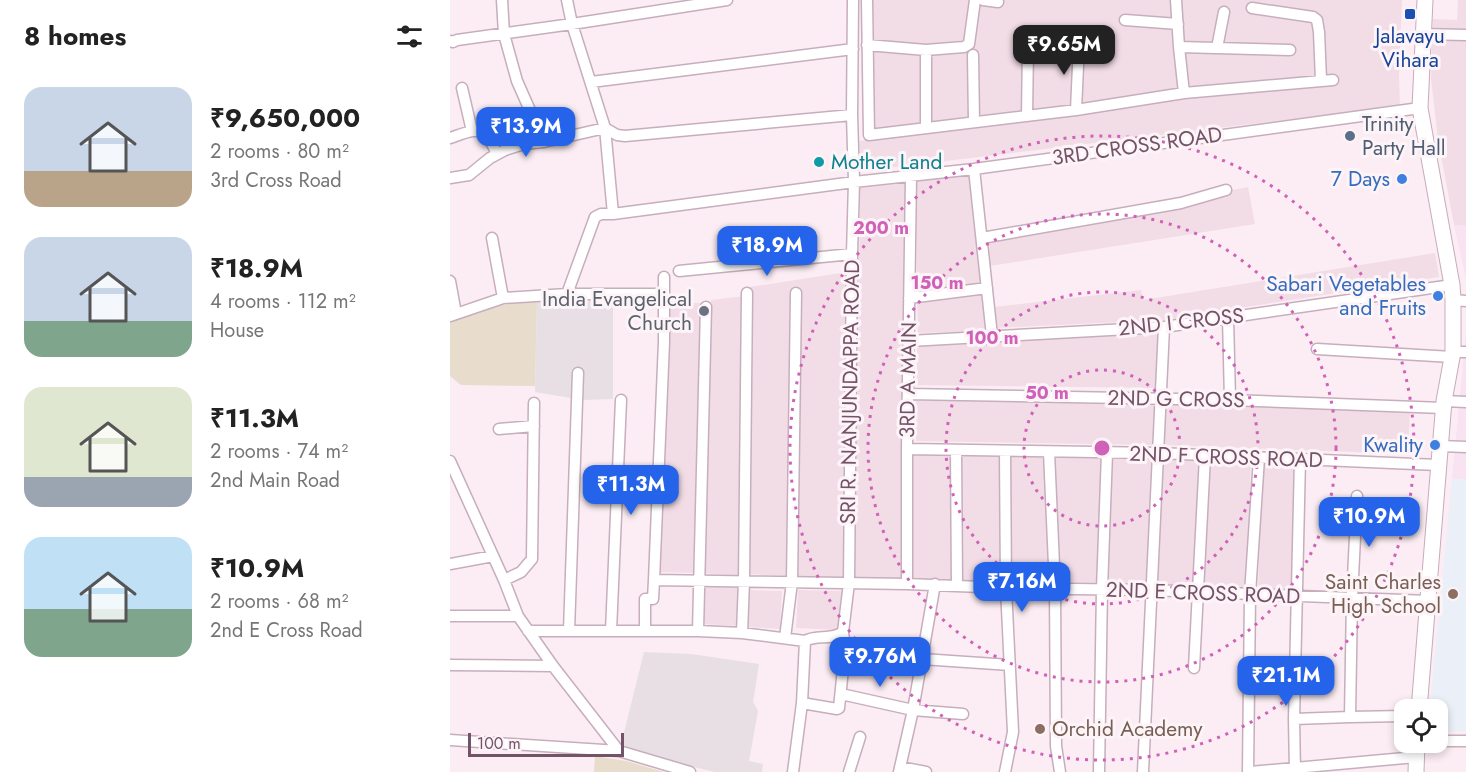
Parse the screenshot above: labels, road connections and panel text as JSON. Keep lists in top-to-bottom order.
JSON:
{
  "streets": {
    "street": [
      "3RD CROSS ROAD",
      "2ND I CROSS",
      "3RD A MAIN",
      "SRI R. NANJUNDAPPA ROAD",
      "2ND G CROSS",
      "2ND F CROSS ROAD",
      "2ND E CROSS ROAD"
    ]
  },
  "crossings": [
    ["3RD CROSS ROAD", "3RD A MAIN"],
    ["3RD CROSS ROAD", "SRI R. NANJUNDAPPA ROAD"],
    ["2ND I CROSS", "3RD A MAIN"],
    ["3RD A MAIN", "2ND G CROSS"],
    ["3RD A MAIN", "2ND F CROSS ROAD"],
    ["3RD A MAIN", "2ND E CROSS ROAD"],
    ["SRI R. NANJUNDAPPA ROAD", "2ND E CROSS ROAD"]
  ],
  "places": {
    "transit": ["Jalavayu Vihara"],
    "other": [
      "Trinity Party Hall",
      "Mother Land",
      "7 Days",
      "Sabari Vegetables and Fruits",
      "India Evangelical Church",
      "Kwality",
      "Saint Charles High School",
      "Orchid Academy"
    ]
  },
  "scale_bar": "100 m",
  "page": {
    "heading": "8 homes",
    "price": [
      "₹9.65M",
      "₹13.9M",
      "₹18.9M",
      "₹11.3M",
      "₹10.9M",
      "₹7.16M",
      "₹9.76M",
      "₹21.1M"
    ],
    "list": [
      {
        "name": "₹9,650,000",
        "note": "2 rooms · 80 m² · 3rd Cross Road"
      },
      {
        "name": "₹18.9M",
        "note": "4 rooms · 112 m² · House"
      },
      {
        "name": "₹11.3M",
        "note": "2 rooms · 74 m² · 2nd Main Road"
      },
      {
        "name": "₹10.9M",
        "note": "2 rooms · 68 m² · 2nd E Cross Road"
      }
    ],
    "scale": "100 m"
  },
  "rings": [
    "200 m",
    "150 m",
    "100 m",
    "50 m"
  ]
}
